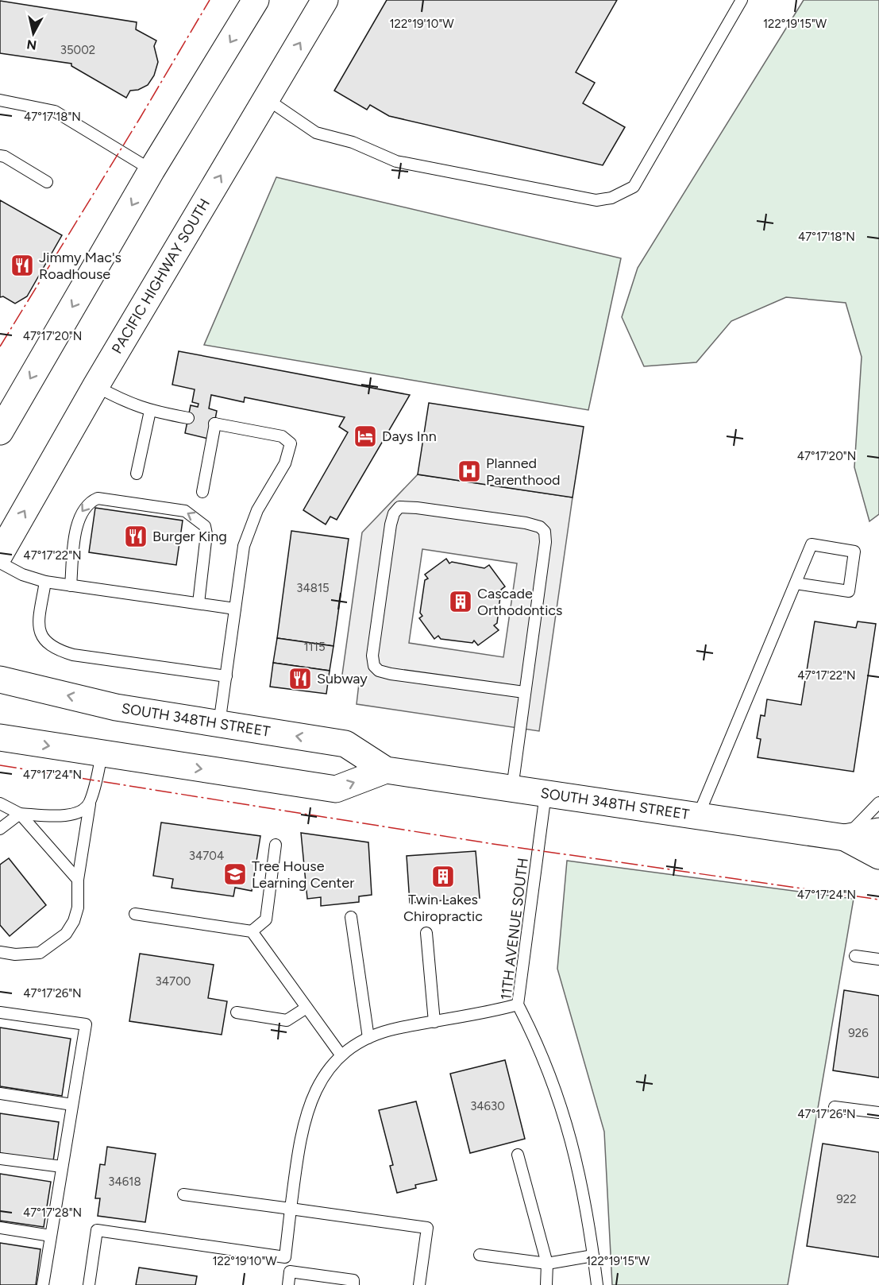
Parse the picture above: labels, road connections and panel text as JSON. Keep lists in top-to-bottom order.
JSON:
{
  "streets": {
    "main road": ["PACIFIC HIGHWAY SOUTH", "SOUTH 348TH STREET"],
    "lane": ["11TH AVENUE SOUTH"]
  },
  "crossings": [
    ["SOUTH 348TH STREET", "11TH AVENUE SOUTH"]
  ],
  "places": {
    "restaurant": ["Jimmy Mac's Roadhouse", "Burger King", "Subway"],
    "hotel": ["Days Inn"],
    "hospital": ["Planned Parenthood"],
    "building": ["Cascade Orthodontics", "Twin Lakes Chiropractic"],
    "school or university": ["Tree House Learning Center"]
  },
  "house_numbers": [
    "35002",
    "34815",
    "1115",
    "34704",
    "34700",
    "926",
    "34630",
    "34618",
    "922"
  ],
  "north": "bottom",
  "coordinates": [
    "122°19'10\"W",
    "122°19'15\"W",
    "47°17'18\"N",
    "47°17'20\"N",
    "47°17'22\"N",
    "47°17'24\"N",
    "47°17'26\"N",
    "47°17'28\"N"
  ]
}
